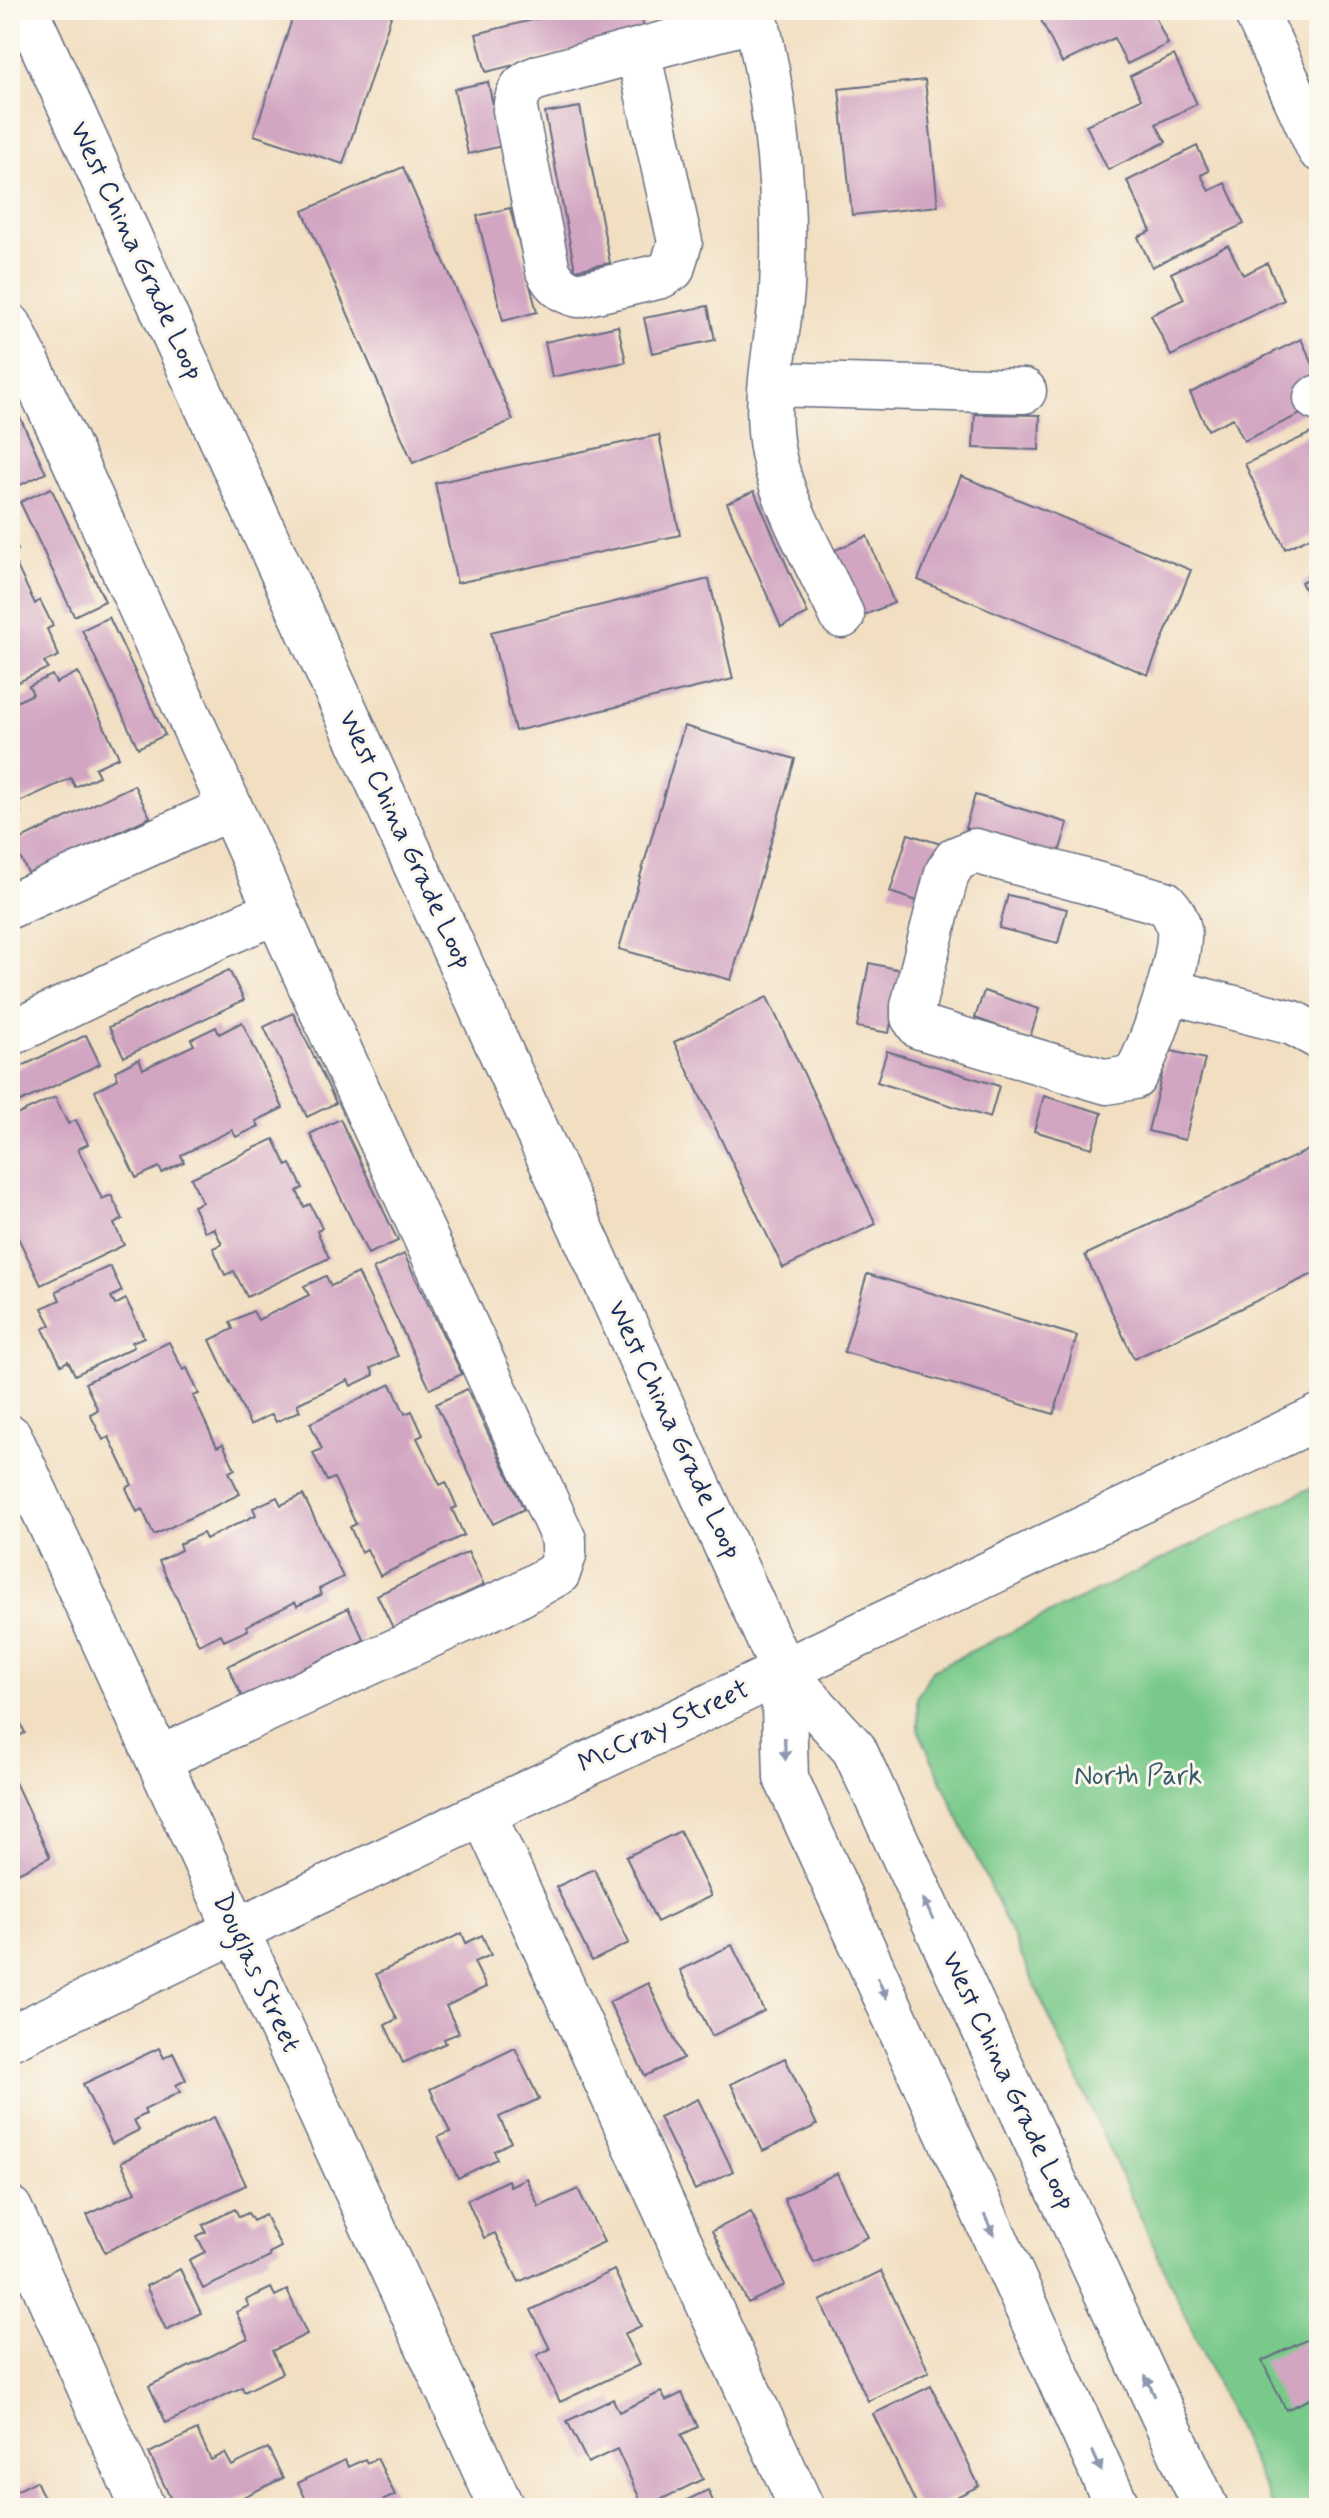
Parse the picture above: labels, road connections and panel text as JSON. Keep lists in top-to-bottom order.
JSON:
{
  "streets": {
    "main road": ["West China Grade Loop", "McCray Street", "Douglas Street"]
  },
  "crossings": [
    ["West China Grade Loop", "McCray Street"],
    ["McCray Street", "Douglas Street"]
  ],
  "parks": ["North Park"]
}
